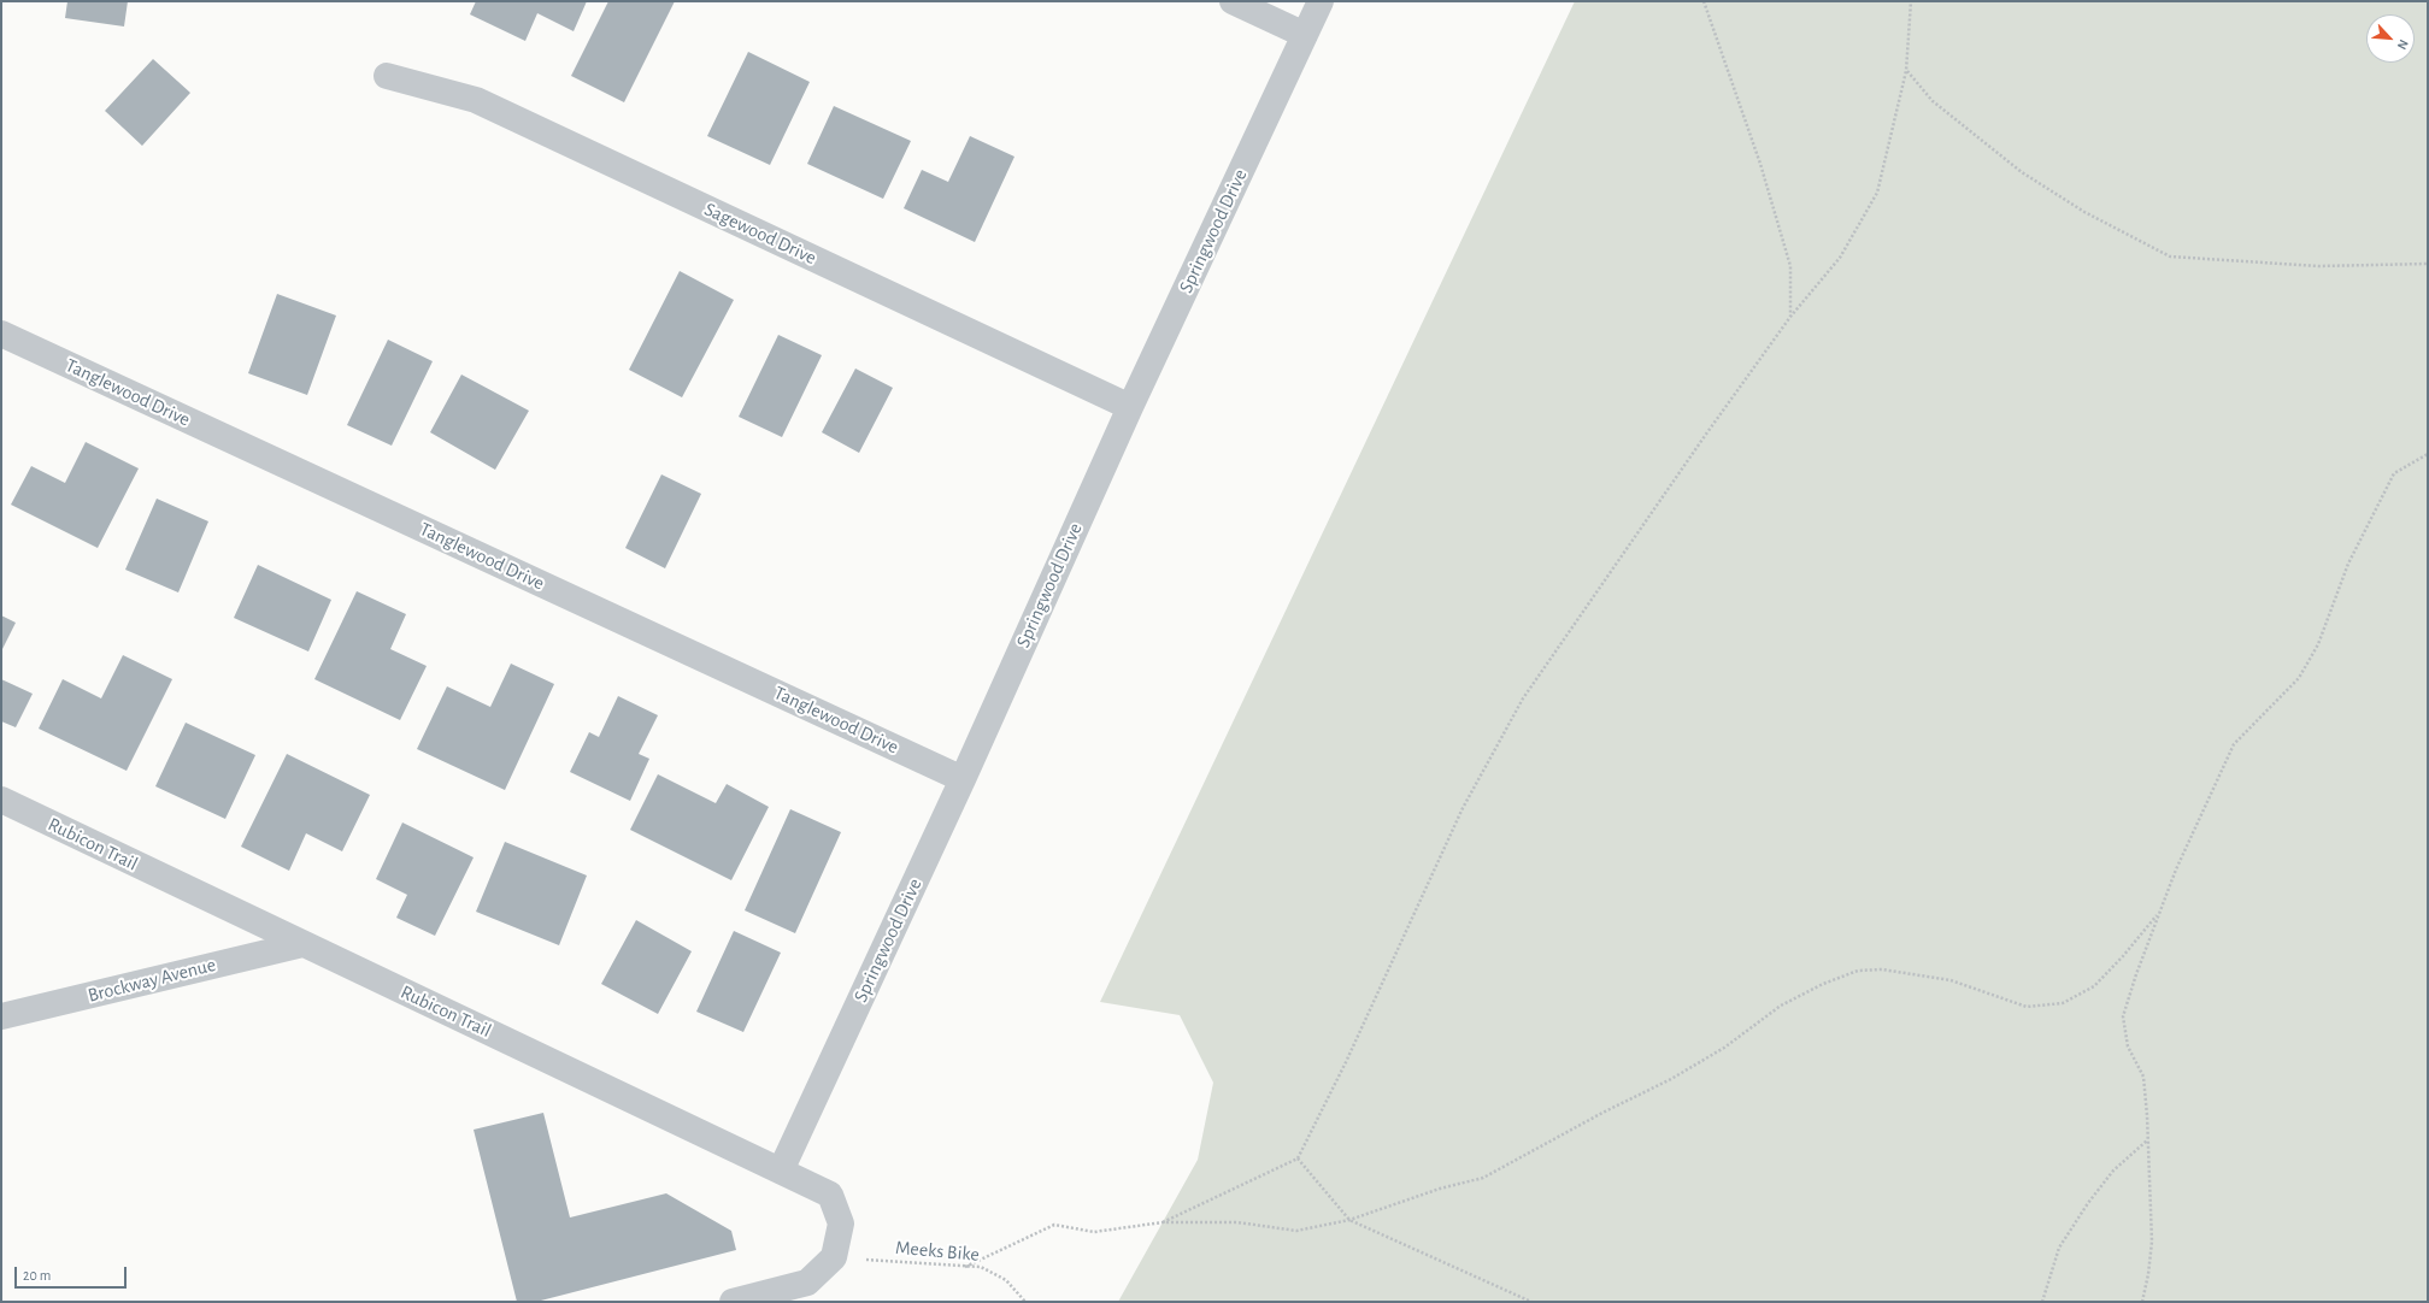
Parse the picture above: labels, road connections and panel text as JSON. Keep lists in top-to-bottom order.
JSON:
{
  "streets": {
    "street": [
      "Springwood Drive",
      "Sagewood Drive",
      "Tanglewood Drive",
      "Rubicon Trail",
      "Brockway Avenue"
    ],
    "path": ["Meeks Bike"]
  },
  "crossings": [
    ["Springwood Drive", "Sagewood Drive"],
    ["Springwood Drive", "Tanglewood Drive"],
    ["Springwood Drive", "Rubicon Trail"],
    ["Rubicon Trail", "Brockway Avenue"],
    ["Rubicon Trail", "Meeks Bike"]
  ],
  "scale_bar": "20 m",
  "north": "bottom right"
}
